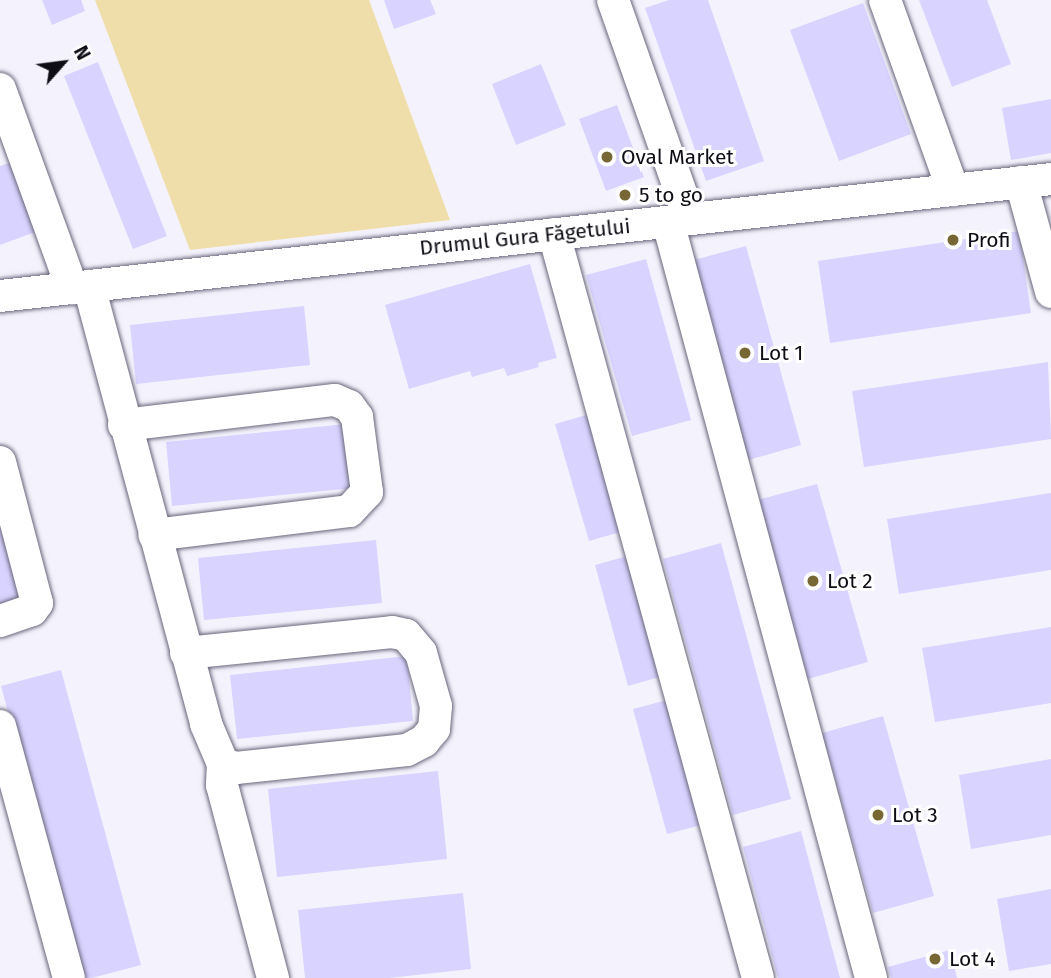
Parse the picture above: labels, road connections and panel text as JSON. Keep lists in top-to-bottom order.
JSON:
{
  "streets": {
    "street": ["Drumul Gura Făgetului"]
  },
  "places": [
    "Oval Market",
    "5 to go",
    "Profi",
    "Lot 1",
    "Lot 2",
    "Lot 3",
    "Lot 4"
  ],
  "north": "top right"
}
